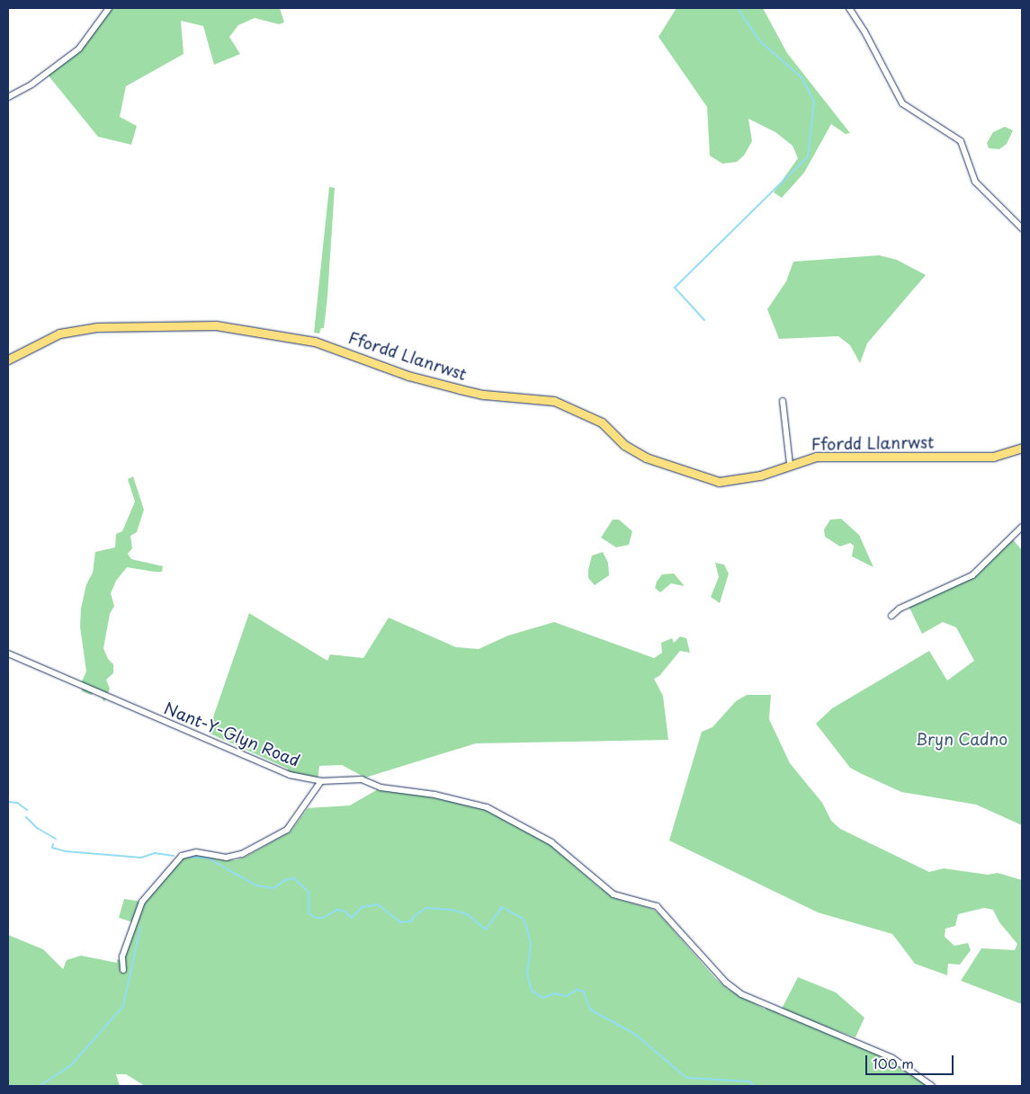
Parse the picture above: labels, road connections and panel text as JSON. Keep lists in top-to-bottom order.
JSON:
{
  "streets": {
    "main road": ["Ffordd Llanrwst"],
    "street": ["Nant-Y-Glyn Road"]
  },
  "parks": ["Bryn Cadno"],
  "scale_bar": "100 m"
}
